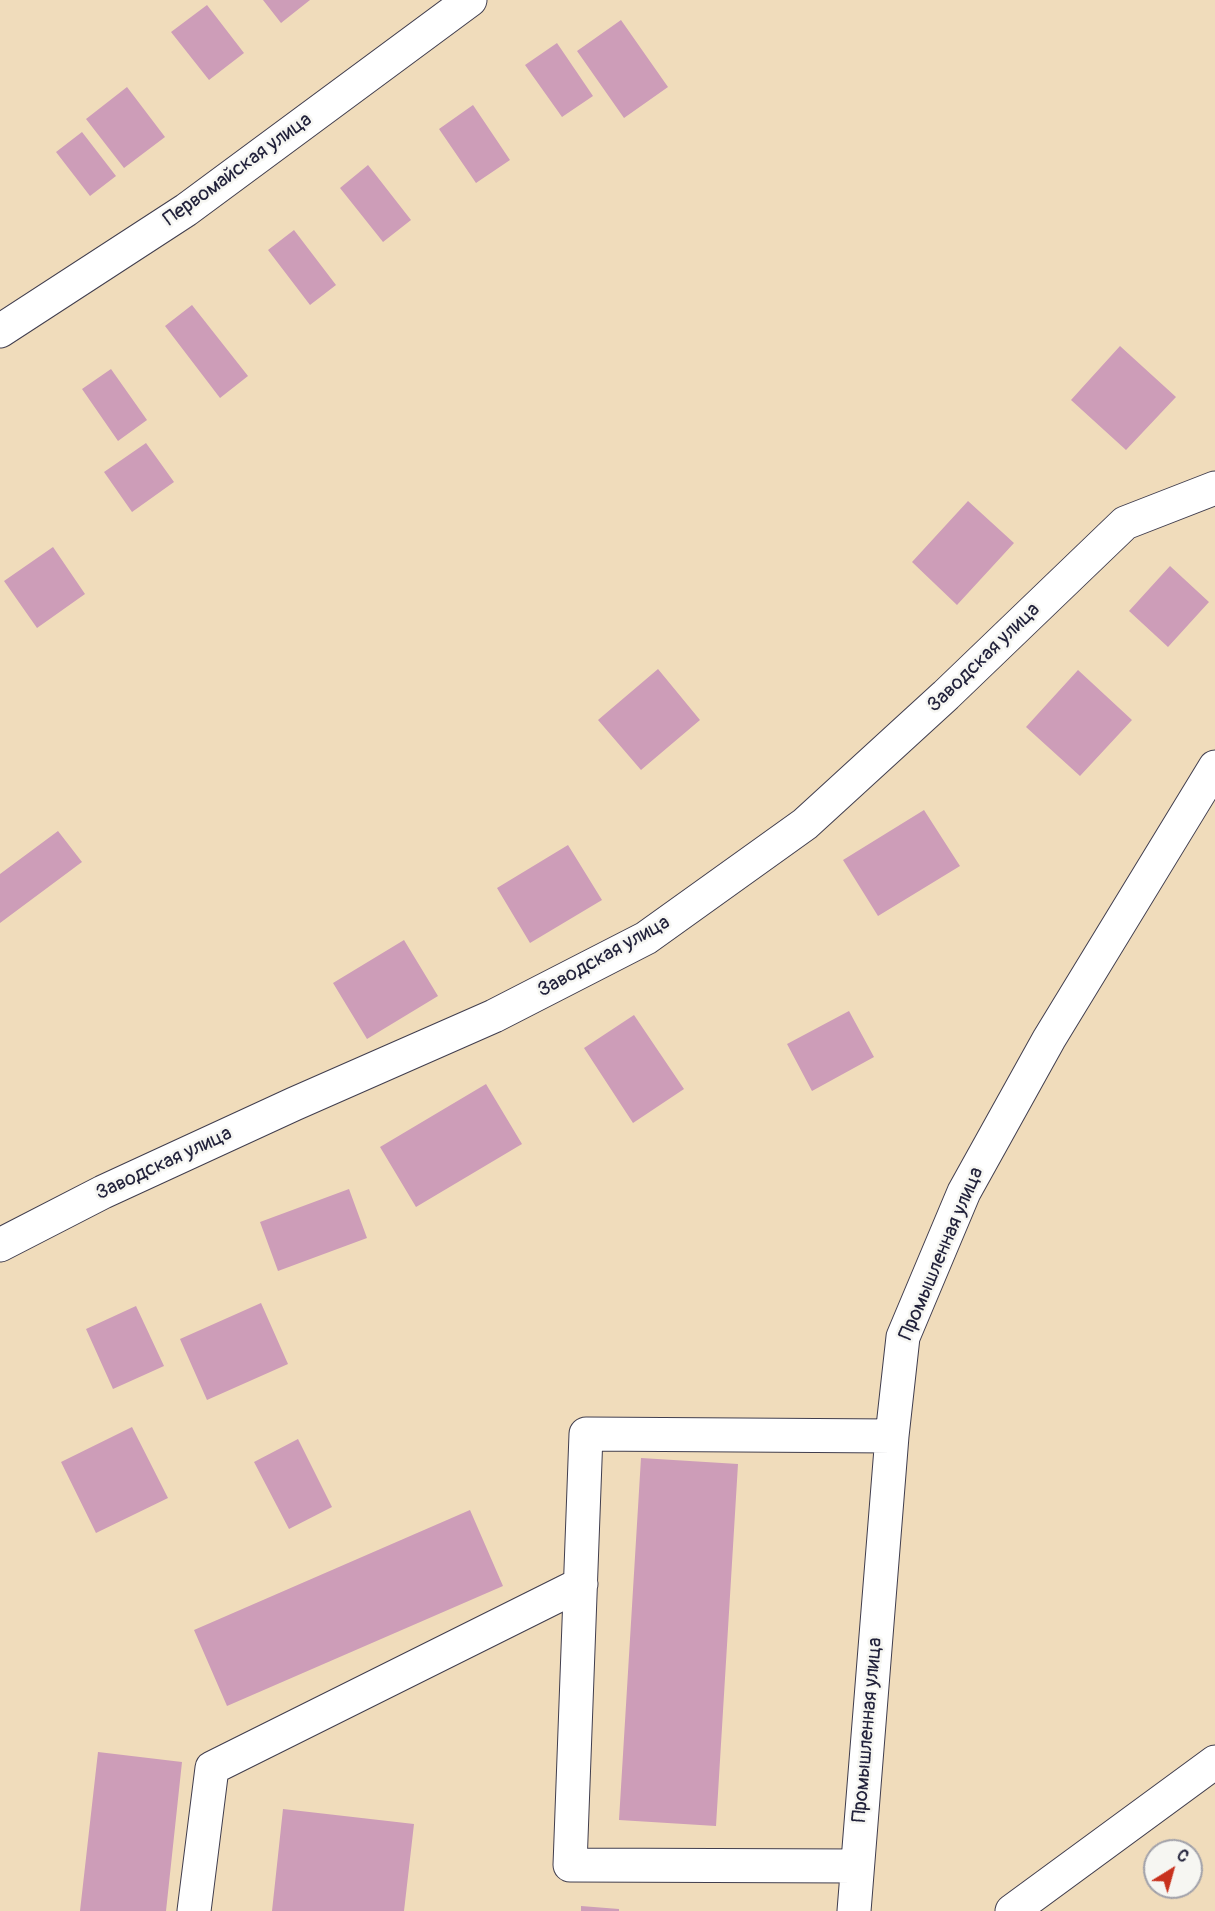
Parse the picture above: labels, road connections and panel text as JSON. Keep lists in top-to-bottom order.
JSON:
{
  "streets": {
    "street": ["Первомайская улица", "Заводская улица", "Промышленная улица"]
  },
  "north": "top right"
}
